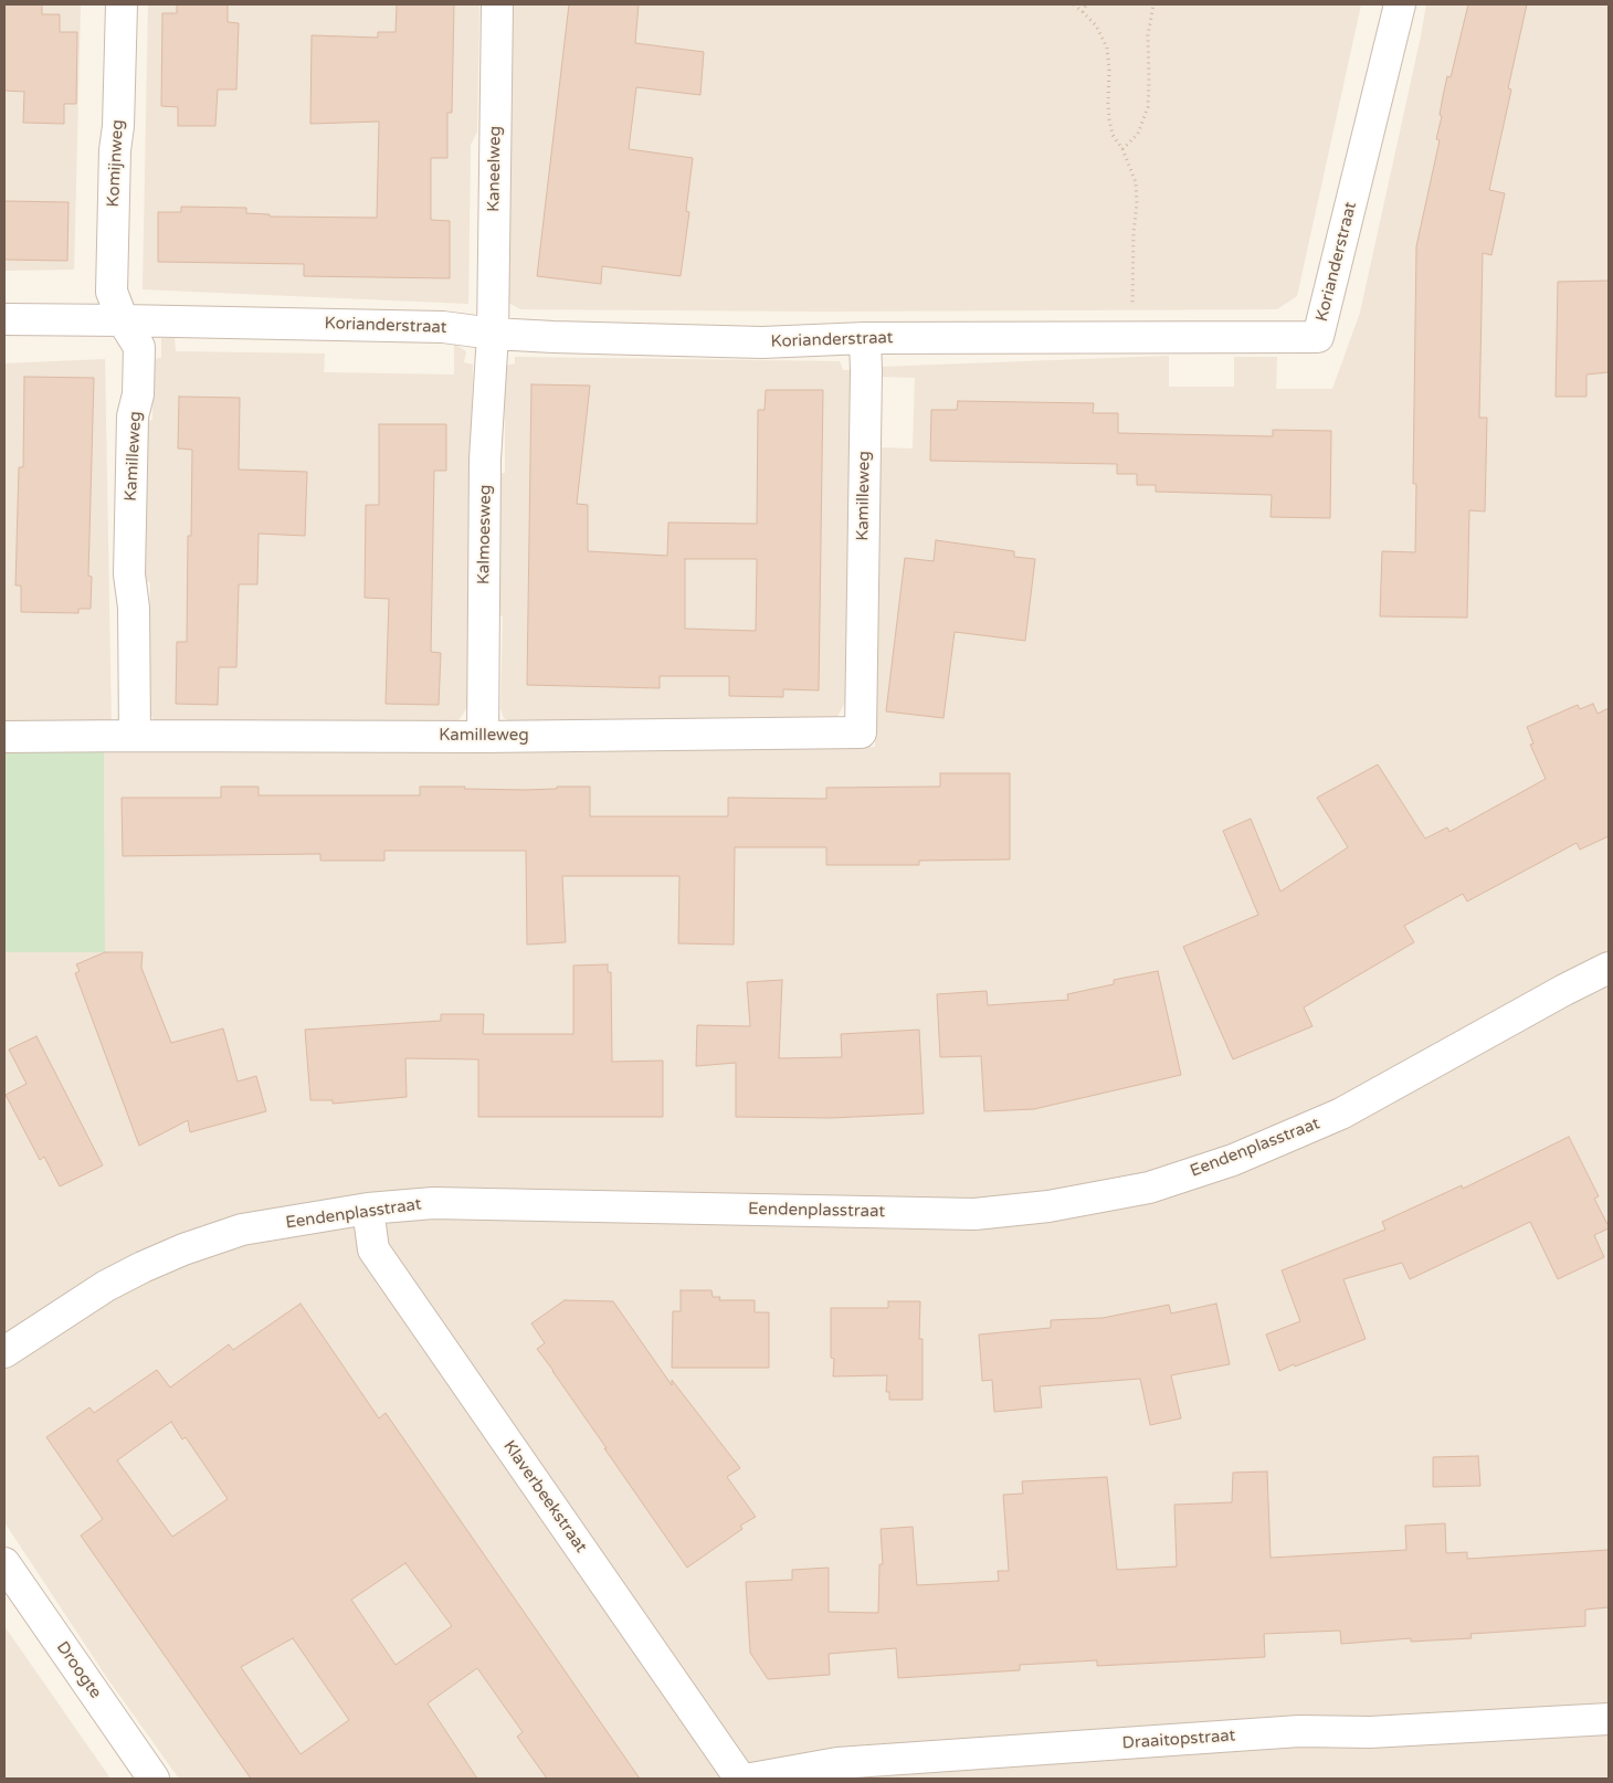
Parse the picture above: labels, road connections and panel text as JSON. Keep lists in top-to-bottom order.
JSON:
{
  "streets": {
    "street": [
      "Komijnweg",
      "Kaneelweg",
      "Korianderstraat",
      "Kamilleweg",
      "Kalmoesweg",
      "Eendenplasstraat",
      "Klaverbeekstraat",
      "Droogte",
      "Draaitopstraat"
    ]
  },
  "crossings": [
    ["Komijnweg", "Korianderstraat"],
    ["Komijnweg", "Kamilleweg"],
    ["Kaneelweg", "Korianderstraat"],
    ["Kaneelweg", "Kalmoesweg"],
    ["Korianderstraat", "Kamilleweg"],
    ["Korianderstraat", "Kalmoesweg"],
    ["Kamilleweg", "Kalmoesweg"],
    ["Eendenplasstraat", "Klaverbeekstraat"]
  ]
}
